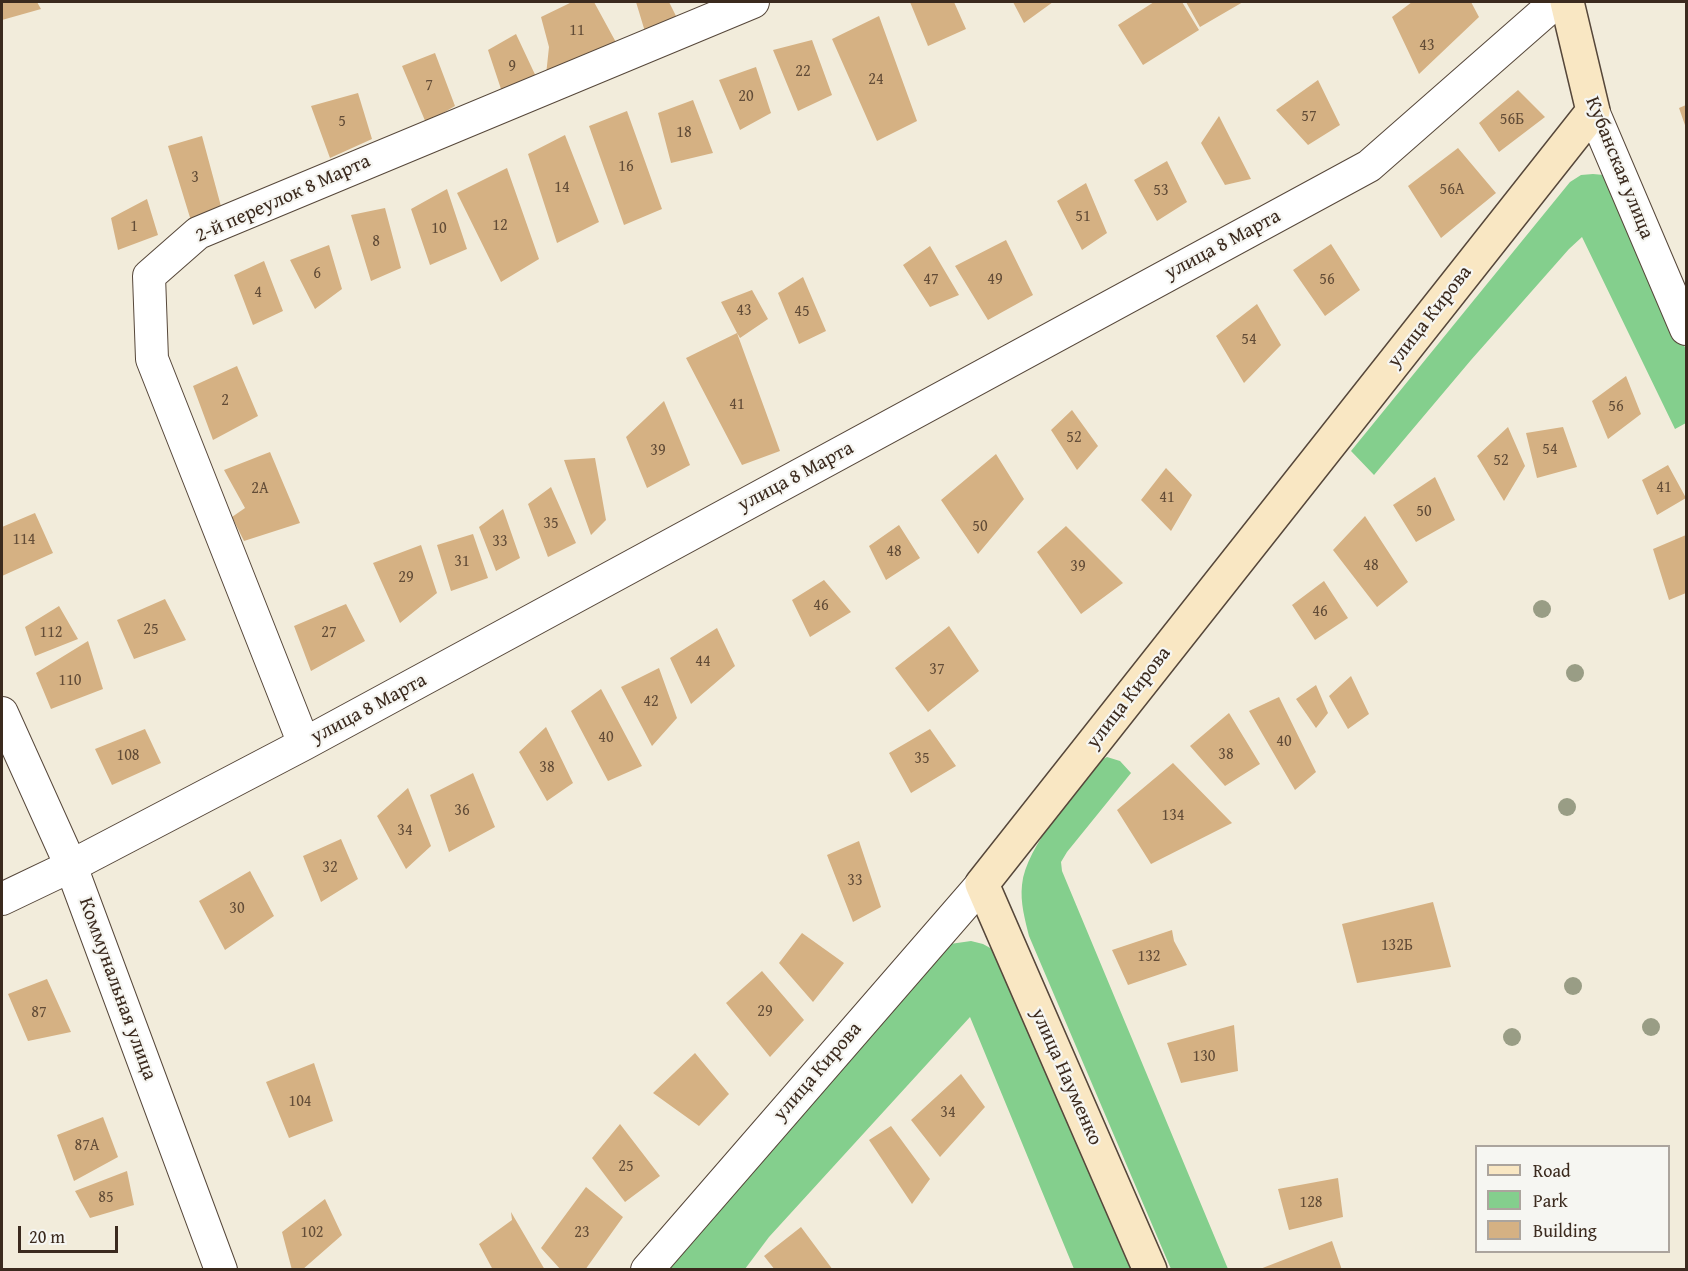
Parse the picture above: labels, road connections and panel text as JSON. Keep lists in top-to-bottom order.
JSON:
{
  "streets": {
    "main road": ["Кубанская улица", "улица Кирова", "улица Науменко"],
    "street": ["2-й переулок 8 Марта", "улица 8 Марта", "Коммунальная улица"]
  },
  "crossings": [
    ["Кубанская улица", "улица Кирова"],
    ["2-й переулок 8 Марта", "улица 8 Марта"],
    ["улица 8 Марта", "Коммунальная улица"],
    ["улица Кирова", "улица Науменко"]
  ],
  "house_numbers": [
    "11",
    "43",
    "9",
    "22",
    "24",
    "7",
    "20",
    "57",
    "56Б",
    "5",
    "18",
    "16",
    "3",
    "14",
    "56А",
    "53",
    "51",
    "12",
    "1",
    "10",
    "8",
    "6",
    "47",
    "49",
    "56",
    "4",
    "43",
    "45",
    "54",
    "2",
    "41",
    "56",
    "52",
    "54",
    "39",
    "52",
    "41",
    "2А",
    "41",
    "50",
    "35",
    "50",
    "114",
    "33",
    "48",
    "31",
    "48",
    "39",
    "29",
    "46",
    "46",
    "25",
    "112",
    "27",
    "44",
    "37",
    "110",
    "42",
    "40",
    "40",
    "38",
    "108",
    "35",
    "38",
    "36",
    "134",
    "34",
    "32",
    "33",
    "30",
    "132Б",
    "132",
    "29",
    "87",
    "130",
    "104",
    "34",
    "87А",
    "25",
    "85",
    "128",
    "102",
    "23"
  ],
  "legend": ["Road", "Park", "Building"],
  "scale_bar": "20 m"
}
